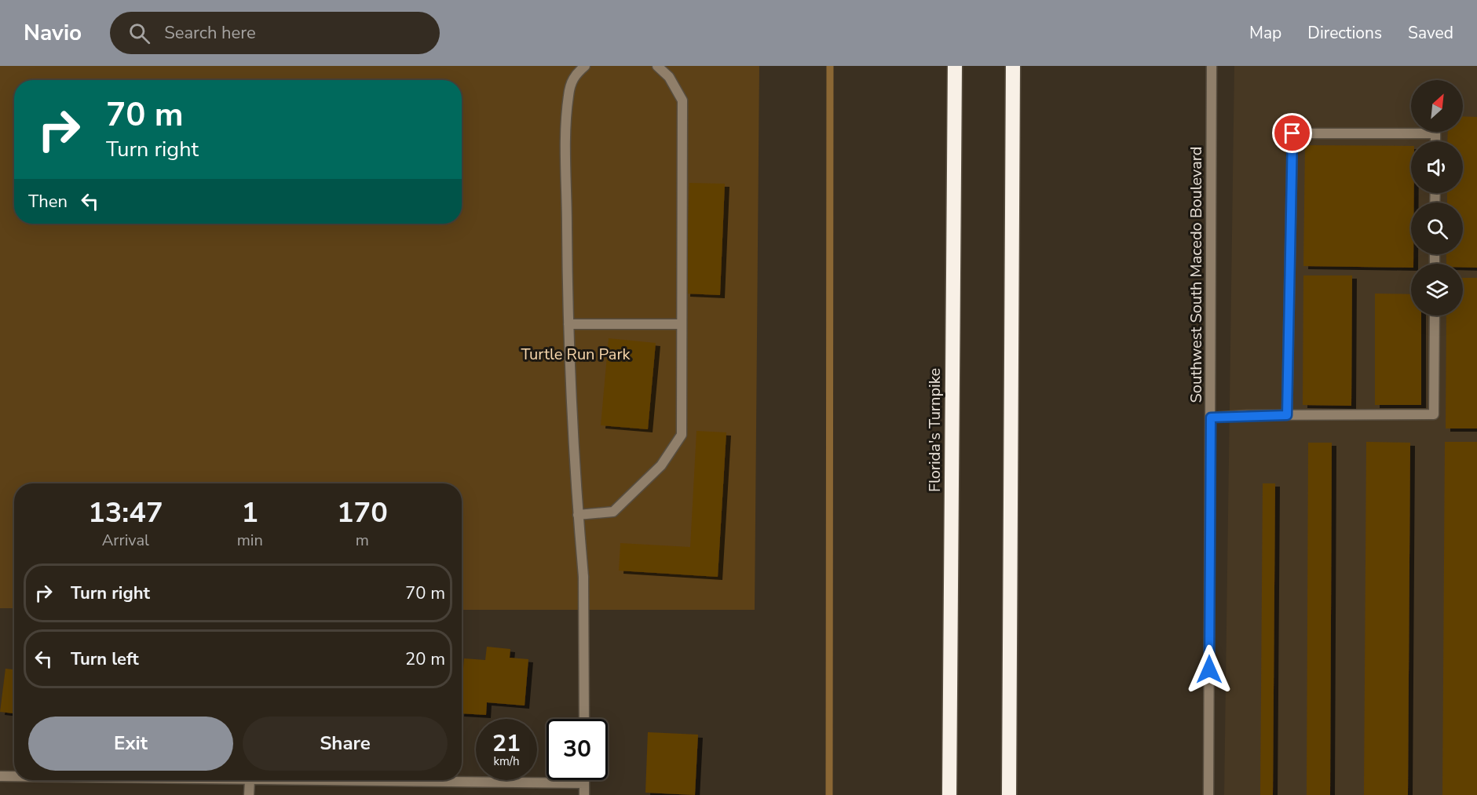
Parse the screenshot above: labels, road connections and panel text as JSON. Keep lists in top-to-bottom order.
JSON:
{
  "streets": {
    "highway": ["Florida's Turnpike"],
    "street": ["Southwest South Macedo Boulevard"]
  },
  "parks": ["Turtle Run Park"],
  "north": "top right",
  "page": {
    "header": "Navio",
    "search": "Search here",
    "nav": ["Map", "Directions", "Saved"],
    "turn": ["70 m", "Turn right"],
    "then": "Then",
    "eta": [
      "13:47",
      "Arrival",
      "1",
      "min",
      "170",
      "m"
    ],
    "list": [
      {
        "name": "Turn right",
        "value": "70 m"
      },
      {
        "name": "Turn left",
        "value": "20 m"
      }
    ],
    "buttons": ["Exit", "Share"],
    "speed": "21 km/h",
    "limit": "30"
  }
}
